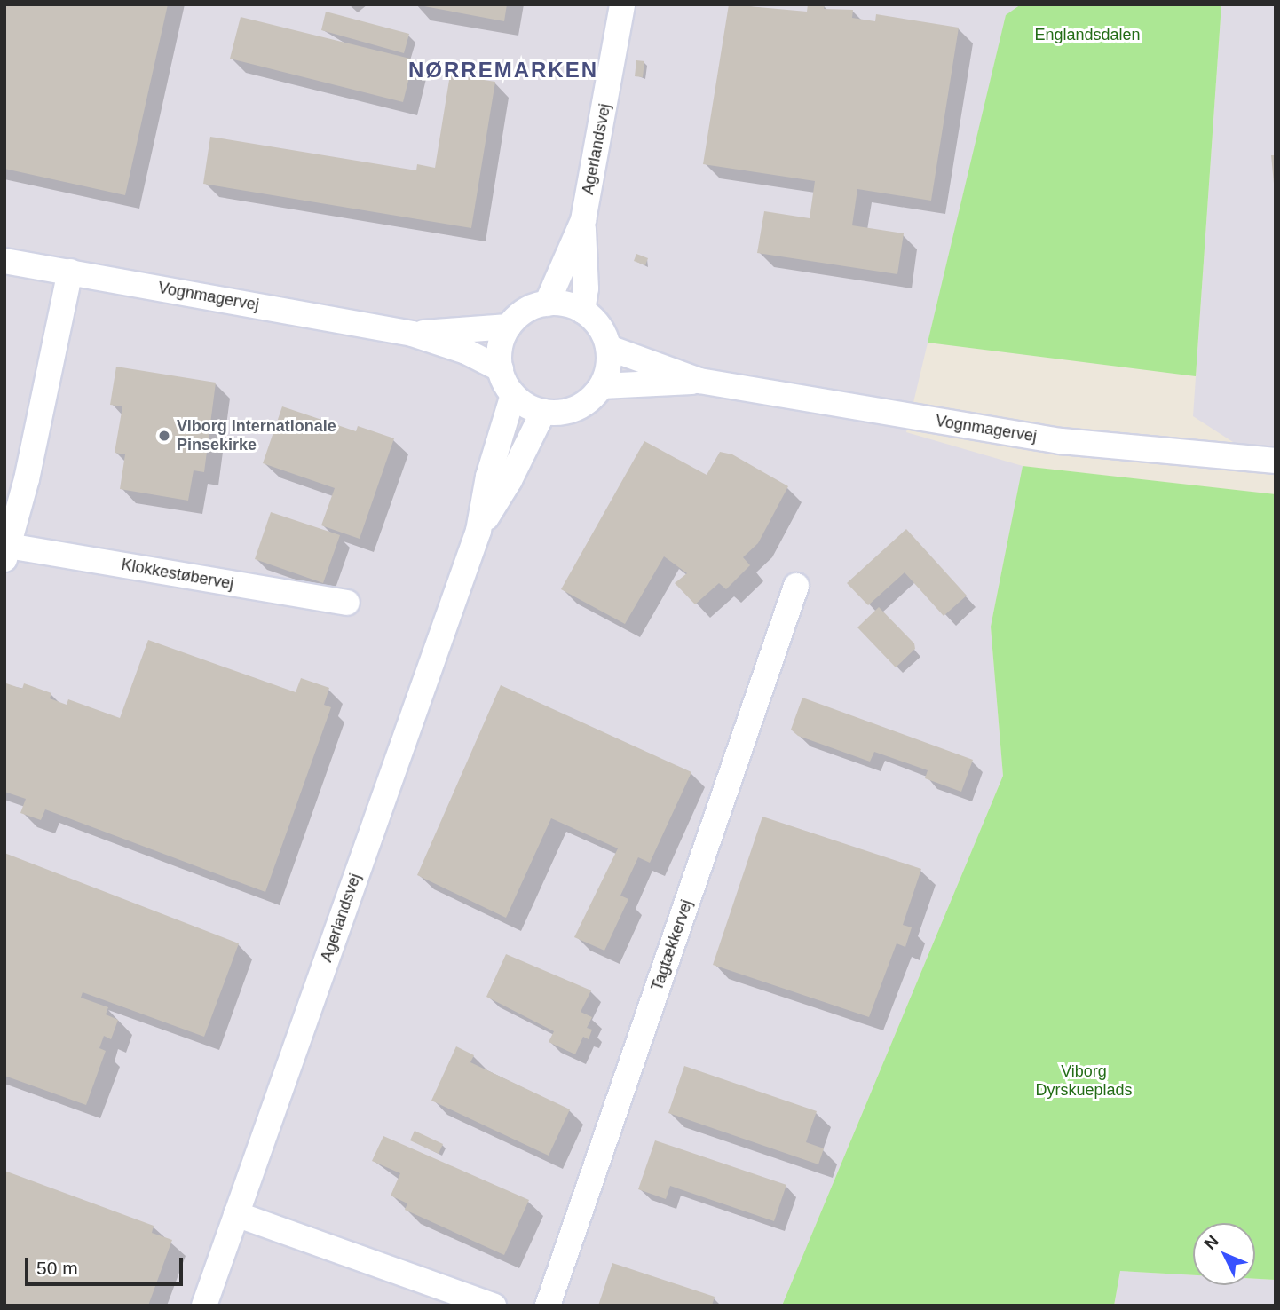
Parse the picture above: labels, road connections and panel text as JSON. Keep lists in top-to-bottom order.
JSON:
{
  "streets": {
    "street": [
      "Agerlandsvej",
      "Vognmagervej",
      "Klokkestøbervej",
      "Tagtækkervej"
    ]
  },
  "crossings": [
    ["Agerlandsvej", "Vognmagervej"],
    ["Vognmagervej", "Klokkestøbervej"]
  ],
  "districts": ["NØRREMARKEN"],
  "parks": ["Englandsdalen", "Viborg Dyrskueplads"],
  "places": ["Viborg Internationale Pinsekirke"],
  "scale_bar": "50 m",
  "north": "top left"
}
